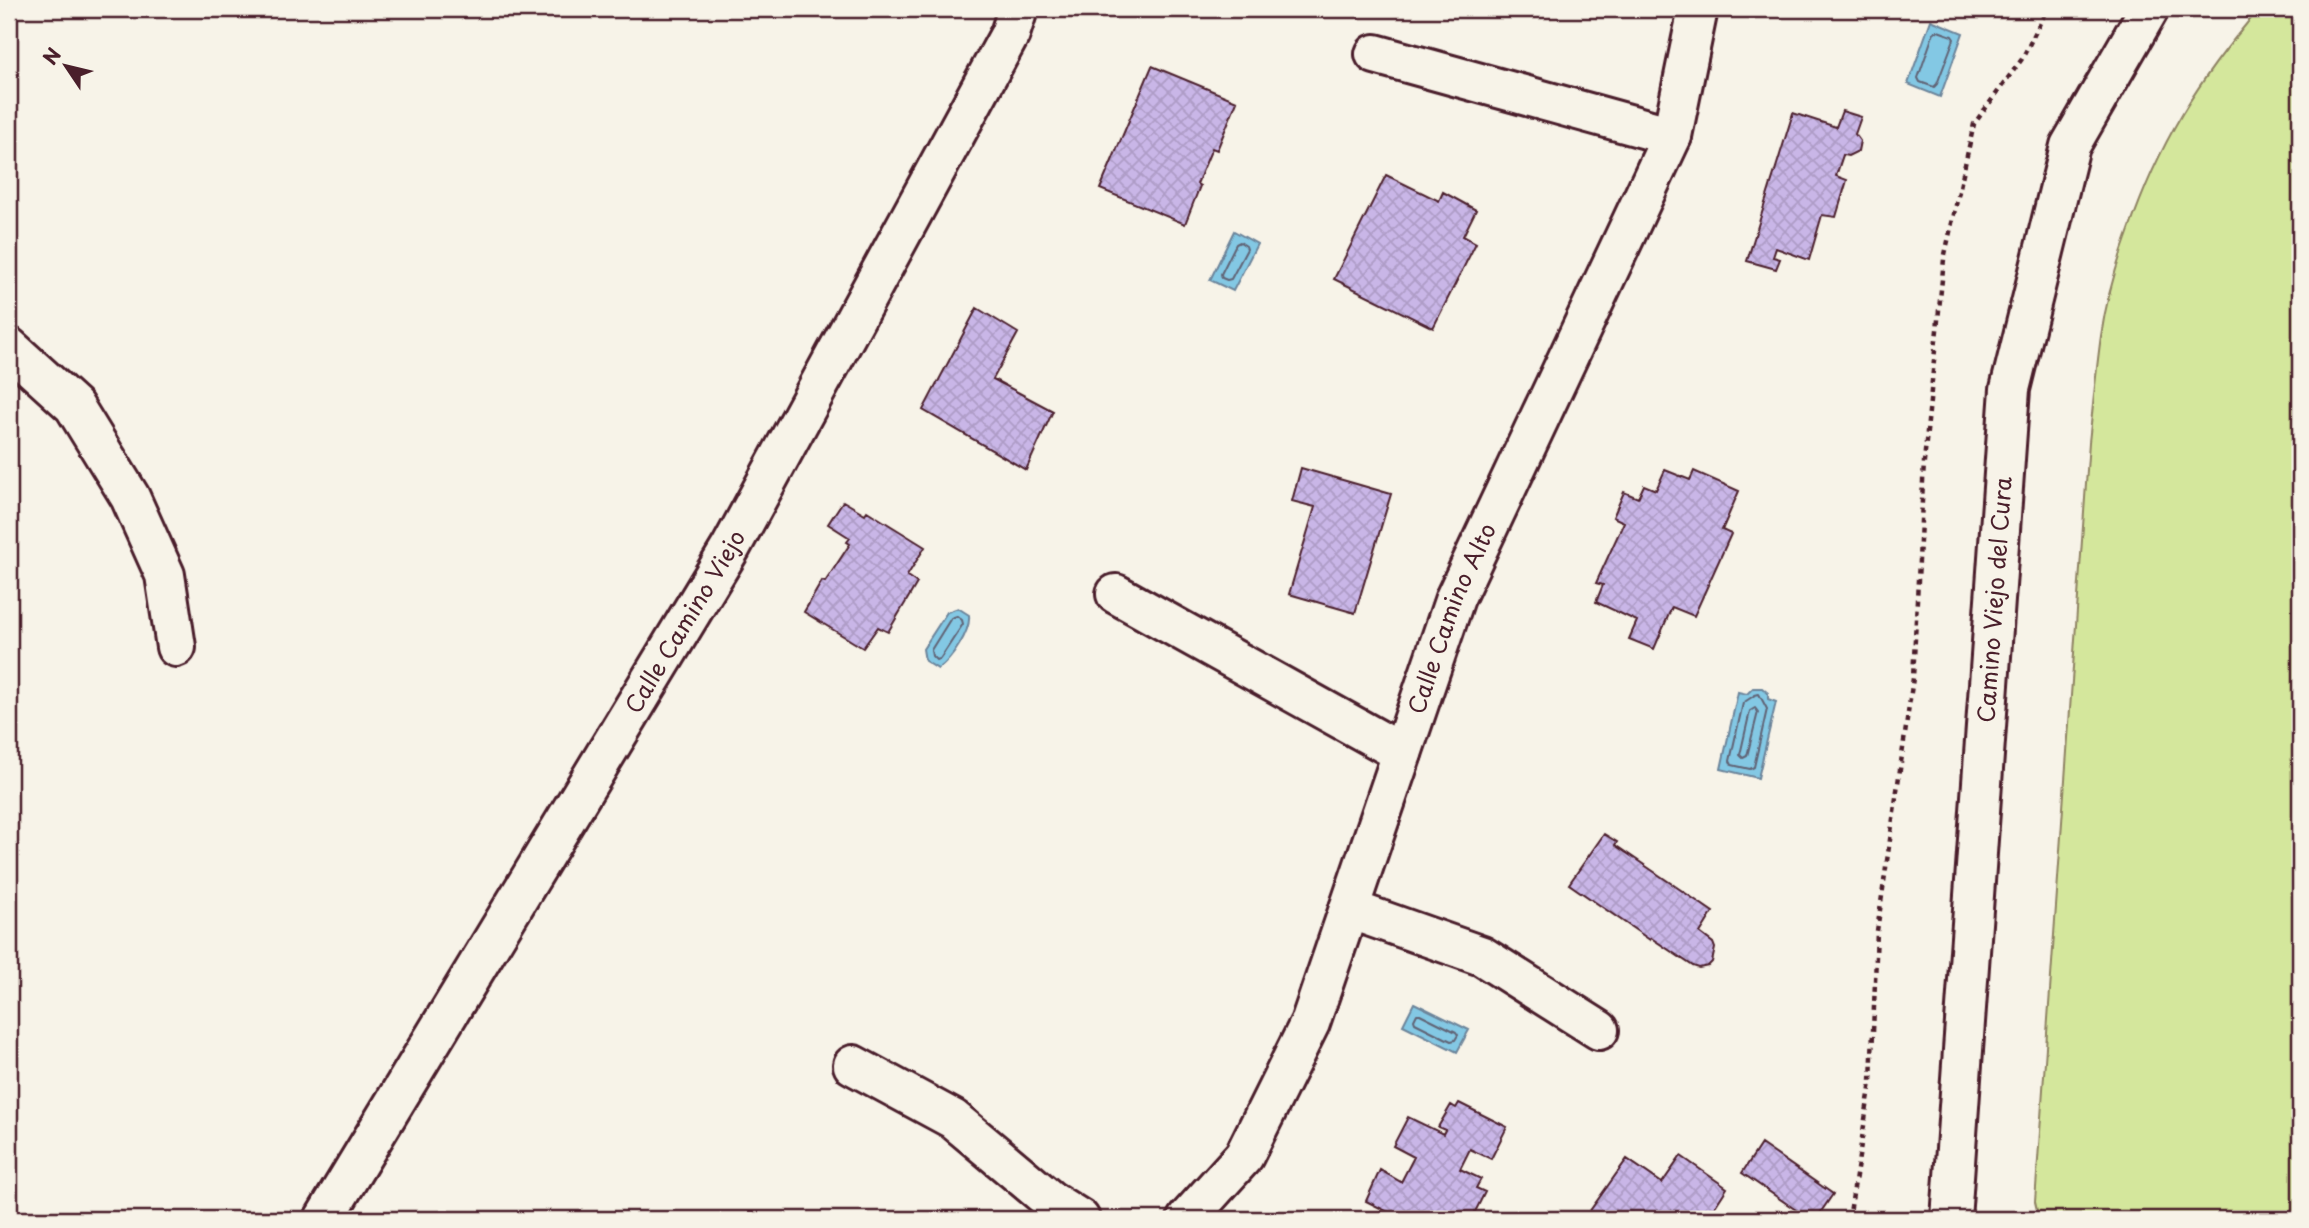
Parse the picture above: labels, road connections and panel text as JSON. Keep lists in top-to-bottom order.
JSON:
{
  "streets": {
    "street": ["Camino Viejo del Cura", "Calle Camino Alto", "Calle Camino Viejo"]
  },
  "north": "top left"
}
